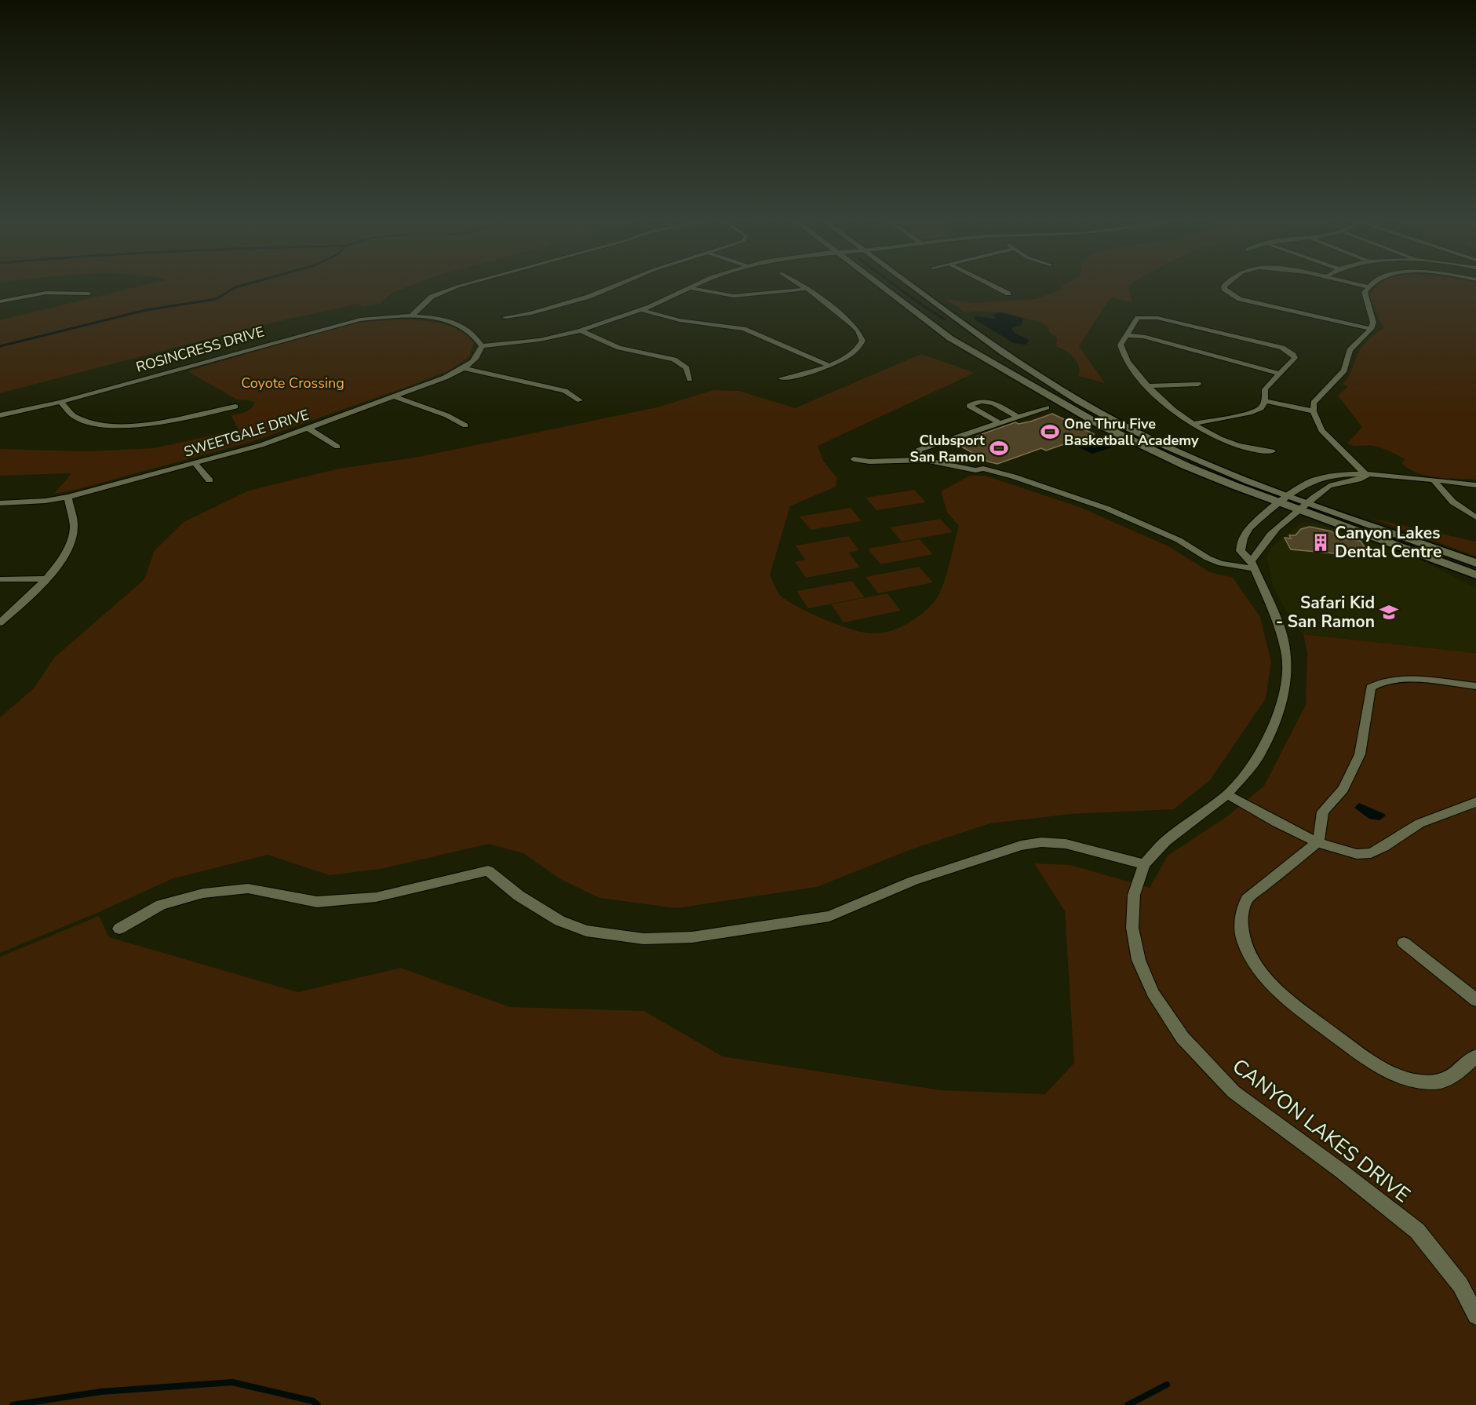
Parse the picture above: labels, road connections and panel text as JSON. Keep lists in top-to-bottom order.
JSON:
{
  "streets": {
    "street": ["ROSINCRESS DRIVE", "SWEETGALE DRIVE", "CANYON LAKES DRIVE"]
  },
  "crossings": [
    ["ROSINCRESS DRIVE", "SWEETGALE DRIVE"]
  ],
  "parks": ["Coyote Crossing"],
  "places": {
    "sports": ["One Thru Five Basketball Academy", "Clubsport San Ramon"],
    "building": ["Canyon Lakes Dental Centre"],
    "school or university": ["Safari Kid - San Ramon"]
  }
}
